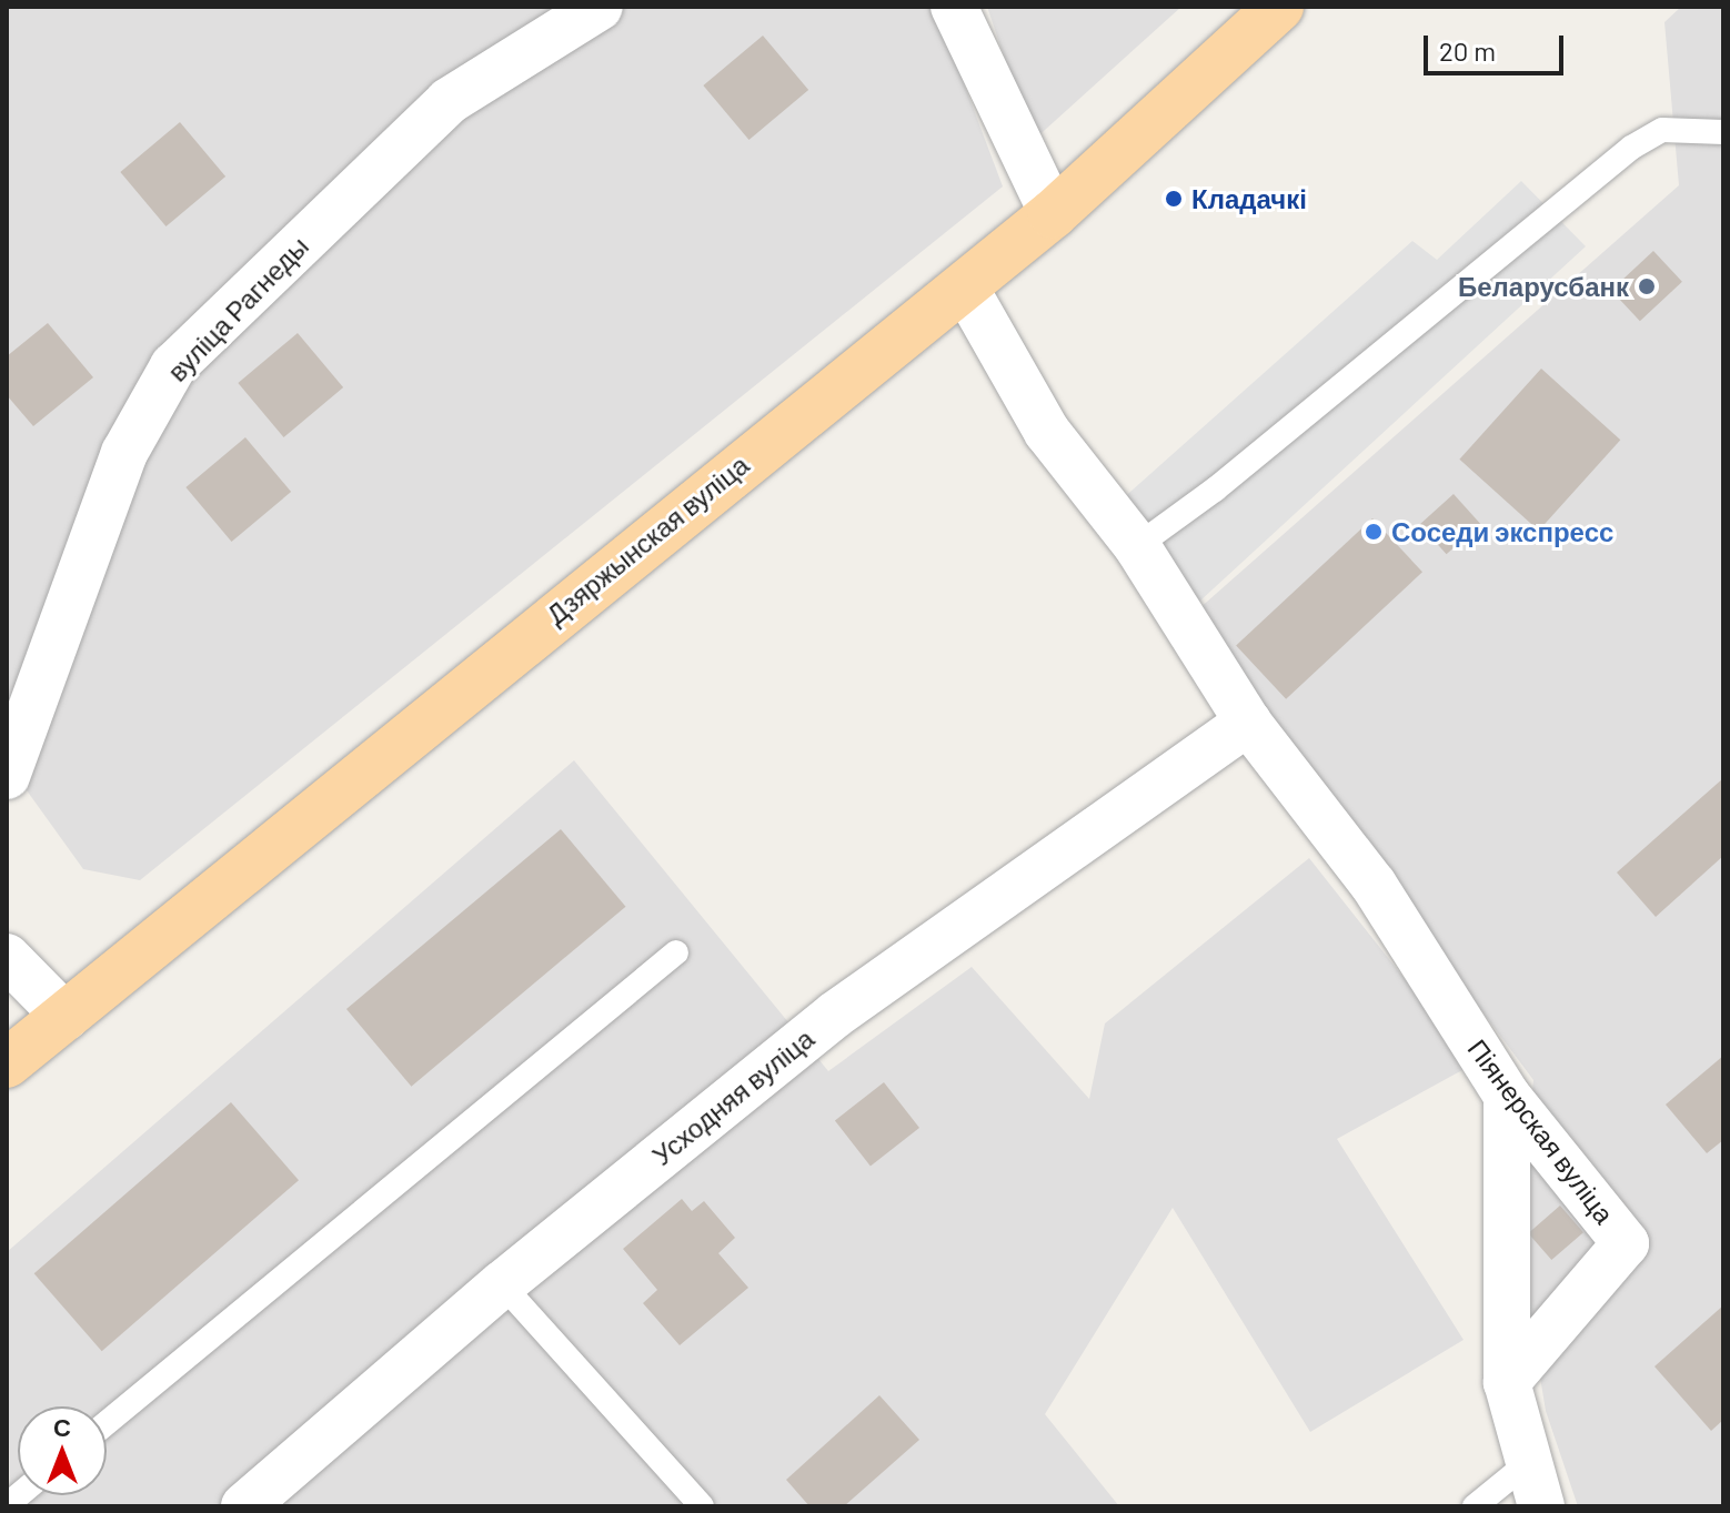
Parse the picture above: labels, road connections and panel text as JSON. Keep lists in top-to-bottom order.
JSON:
{
  "streets": {
    "main road": ["Дзяржынская вуліца"],
    "street": ["вуліца Рагнеды", "Усходняя вуліца", "Піянерская вуліца"]
  },
  "crossings": [
    ["Дзяржынская вуліца", "Піянерская вуліца"],
    ["Усходняя вуліца", "Піянерская вуліца"]
  ],
  "places": ["Кладачкі", "Беларусбанк", "Соседи экспресс"],
  "scale_bar": "20 m",
  "north": "top"
}
